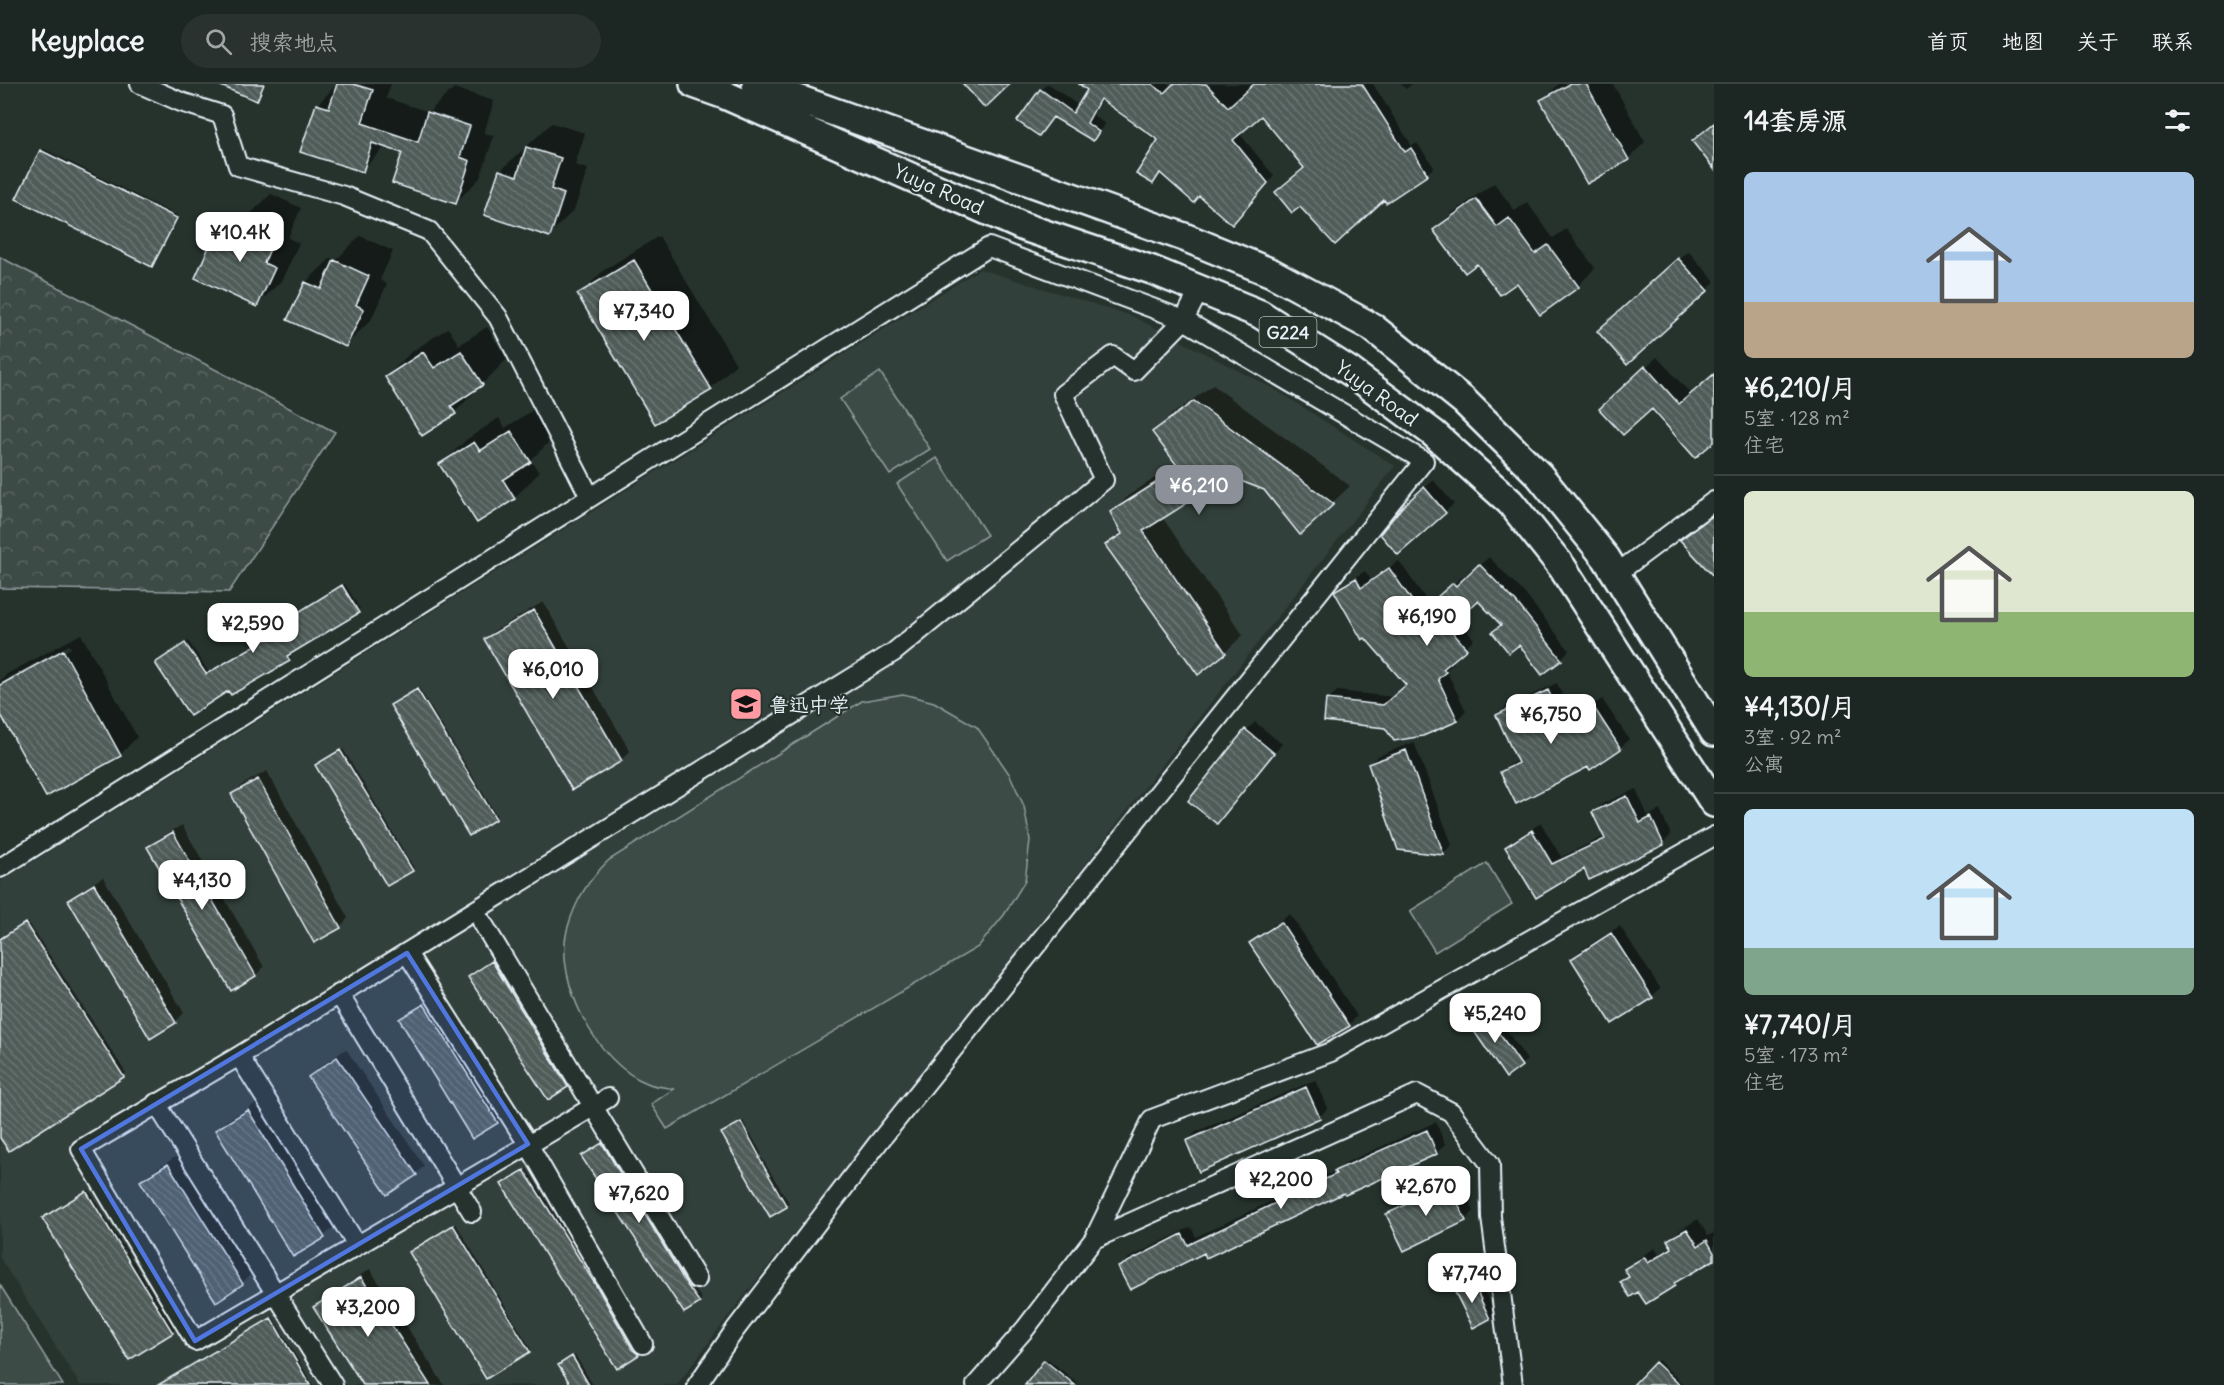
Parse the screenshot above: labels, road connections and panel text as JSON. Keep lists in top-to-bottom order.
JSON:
{
  "streets": {
    "highway": ["Yuya Road", "G224"]
  },
  "places": {
    "school or university": ["鲁迅中学"]
  },
  "page": {
    "header": "Keyplace",
    "search": "搜索地点",
    "nav": [
      "首页",
      "地图",
      "关于",
      "联系"
    ],
    "heading": "14套房源",
    "list": [
      {
        "name": "¥6,210/月",
        "note": "5室 · 128 m² · 住宅"
      },
      {
        "name": "¥4,130/月",
        "note": "3室 · 92 m² · 公寓"
      },
      {
        "name": "¥7,740/月",
        "note": "5室 · 173 m² · 住宅"
      }
    ],
    "price": [
      "¥10.4K",
      "¥7,340",
      "¥6,210",
      "¥6,190",
      "¥2,590",
      "¥6,010",
      "¥6,750",
      "¥4,130",
      "¥5,240",
      "¥2,200",
      "¥2,670",
      "¥7,620",
      "¥7,740",
      "¥3,200"
    ]
  }
}
